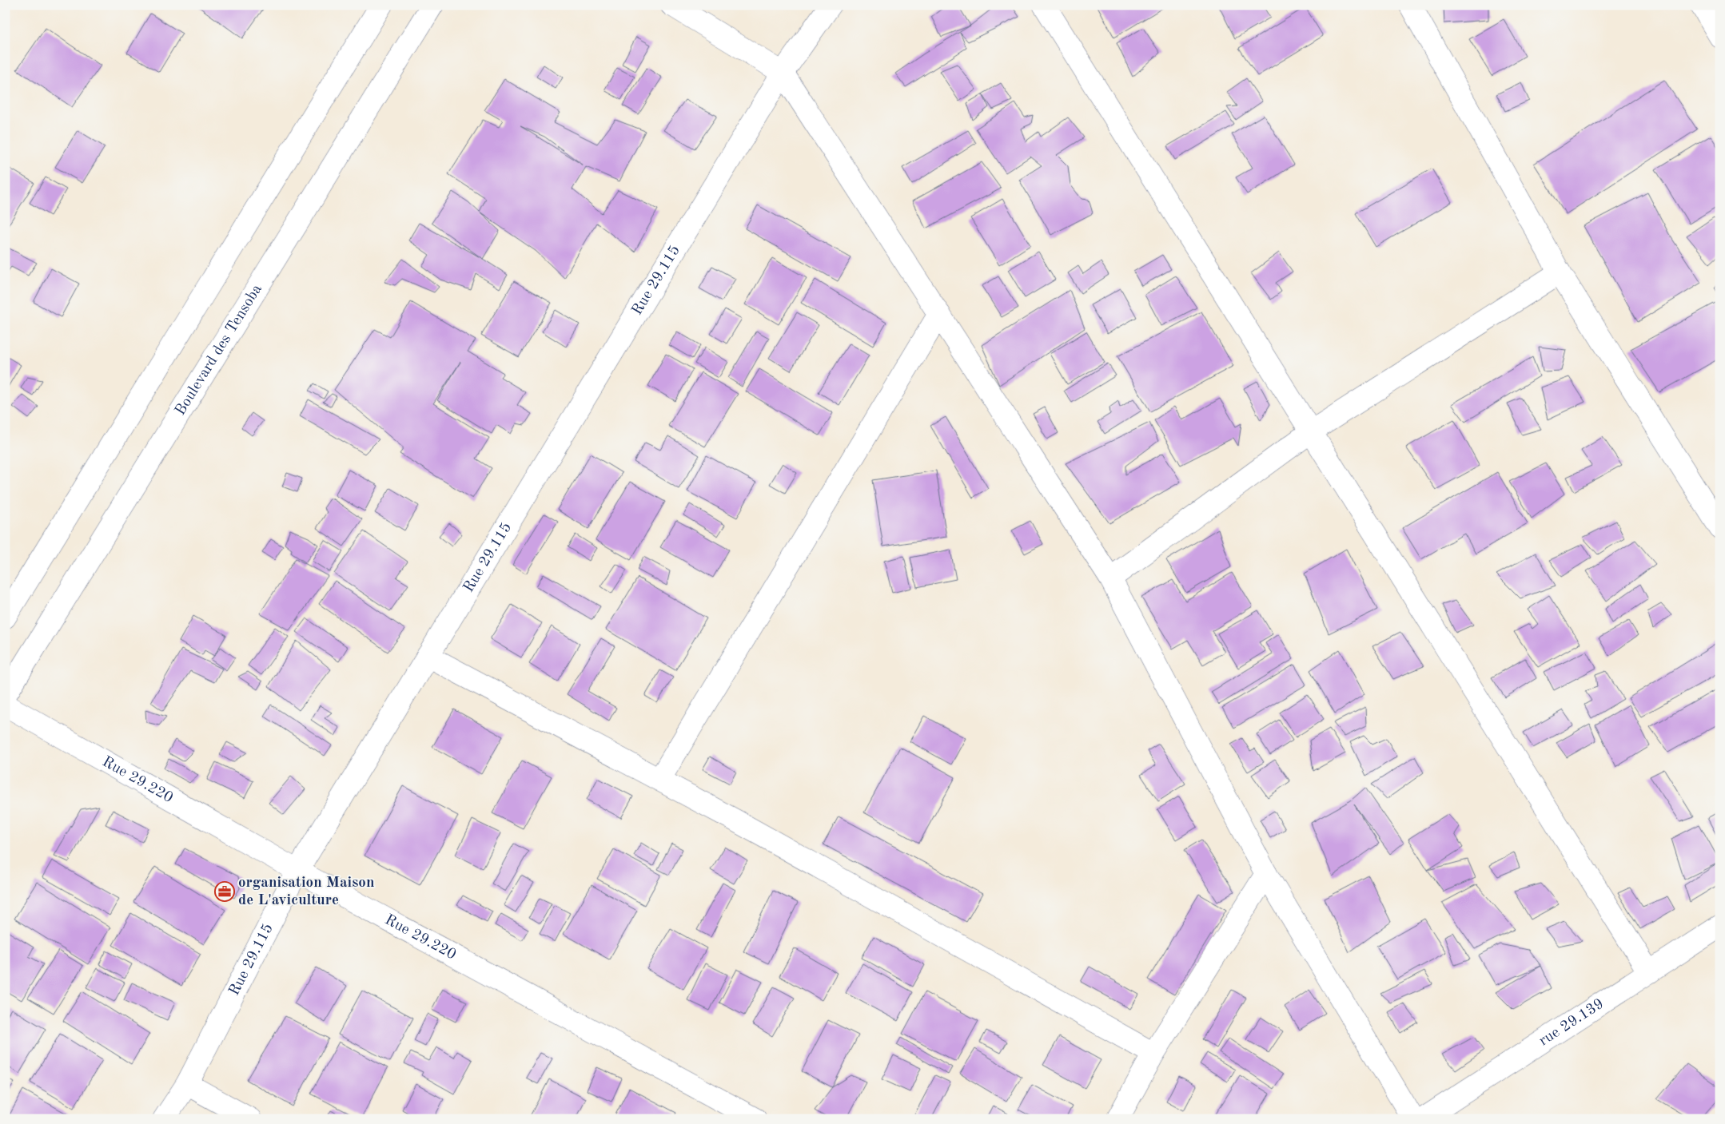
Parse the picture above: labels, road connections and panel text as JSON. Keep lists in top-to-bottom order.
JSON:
{
  "streets": {
    "street": [
      "Rue 29.115",
      "Boulevard des Tensoba",
      "Rue 29.220",
      "rue 29.139"
    ]
  },
  "crossings": [
    ["Rue 29.115", "Rue 29.220"]
  ],
  "places": {
    "office": ["organisation Maison de L'aviculture"]
  }
}
